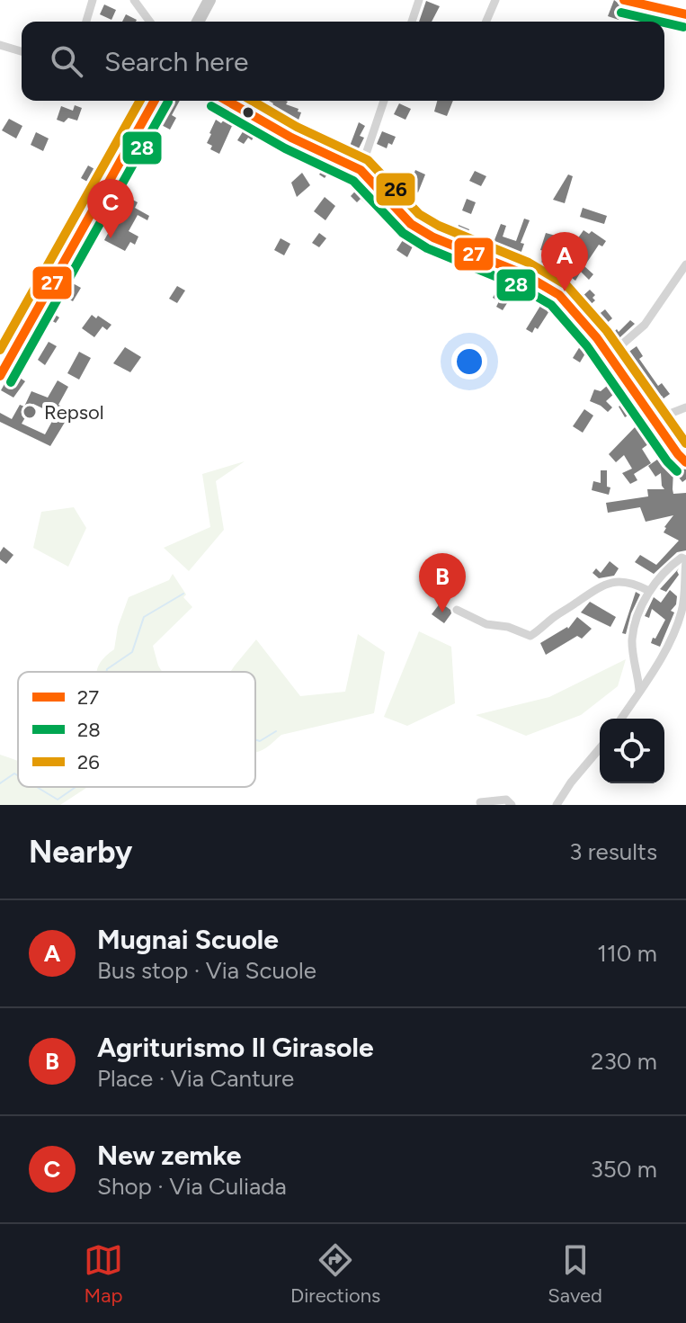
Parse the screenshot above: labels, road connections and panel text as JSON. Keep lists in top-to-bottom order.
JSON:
{
  "places": ["Repsol"],
  "lines": ["transit line 27", "transit line 28", "transit line 26"],
  "legend": ["27", "28", "26"],
  "page": {
    "search": "Search here",
    "pins": ["C", "A", "B"],
    "heading": ["Nearby", "3 results"],
    "list": [
      {
        "mark": "A",
        "name": "Mugnai Scuole",
        "note": "Bus stop · Via Scuole",
        "value": "110 m"
      },
      {
        "mark": "B",
        "name": "Agriturismo Il Girasole",
        "note": "Place · Via Canture",
        "value": "230 m"
      },
      {
        "mark": "C",
        "name": "New zemke",
        "note": "Shop · Via Culiada",
        "value": "350 m"
      }
    ],
    "nav": ["Map", "Directions", "Saved"]
  }
}
